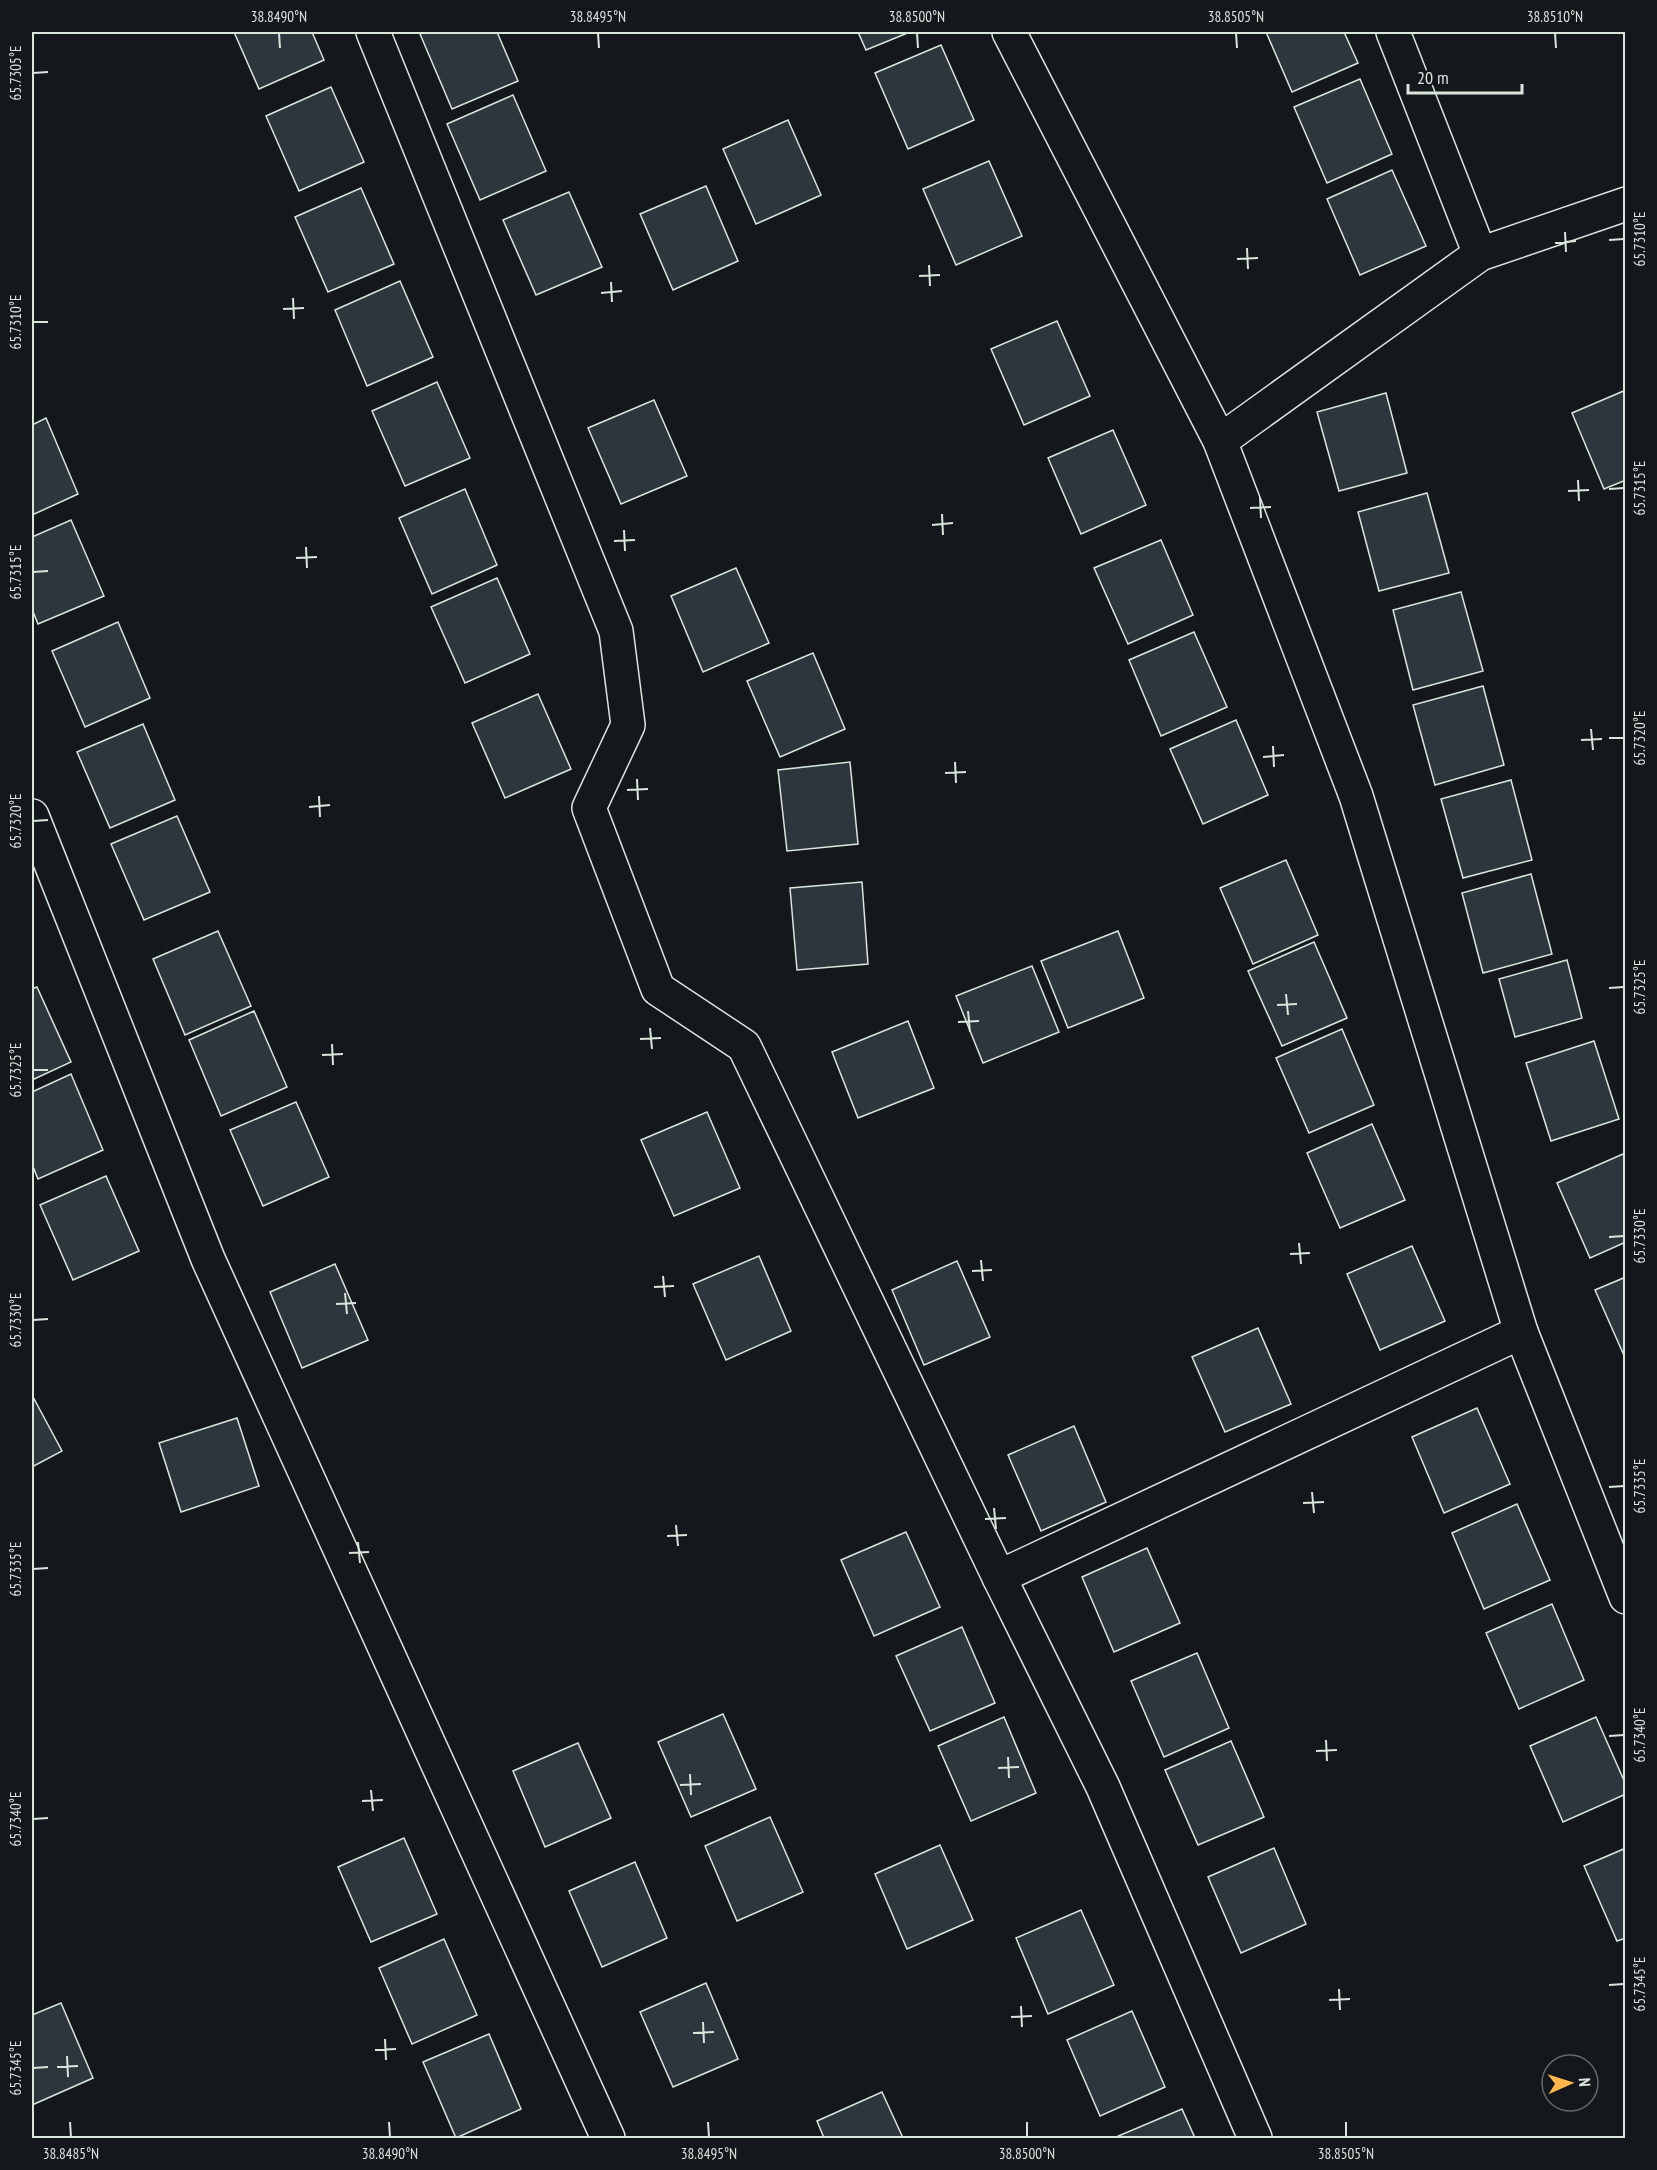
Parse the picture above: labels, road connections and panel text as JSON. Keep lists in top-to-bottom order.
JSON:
{
  "scale_bar": "20 m",
  "north": "right",
  "coordinates": [
    "38.8490°N",
    "38.8495°N",
    "38.8500°N",
    "38.8505°N",
    "38.8510°N",
    "65.7305°E",
    "65.7310°E",
    "65.7315°E",
    "65.7320°E",
    "65.7325°E",
    "65.7330°E",
    "65.7335°E",
    "65.7340°E",
    "65.7345°E",
    "38.8485°N"
  ]
}
